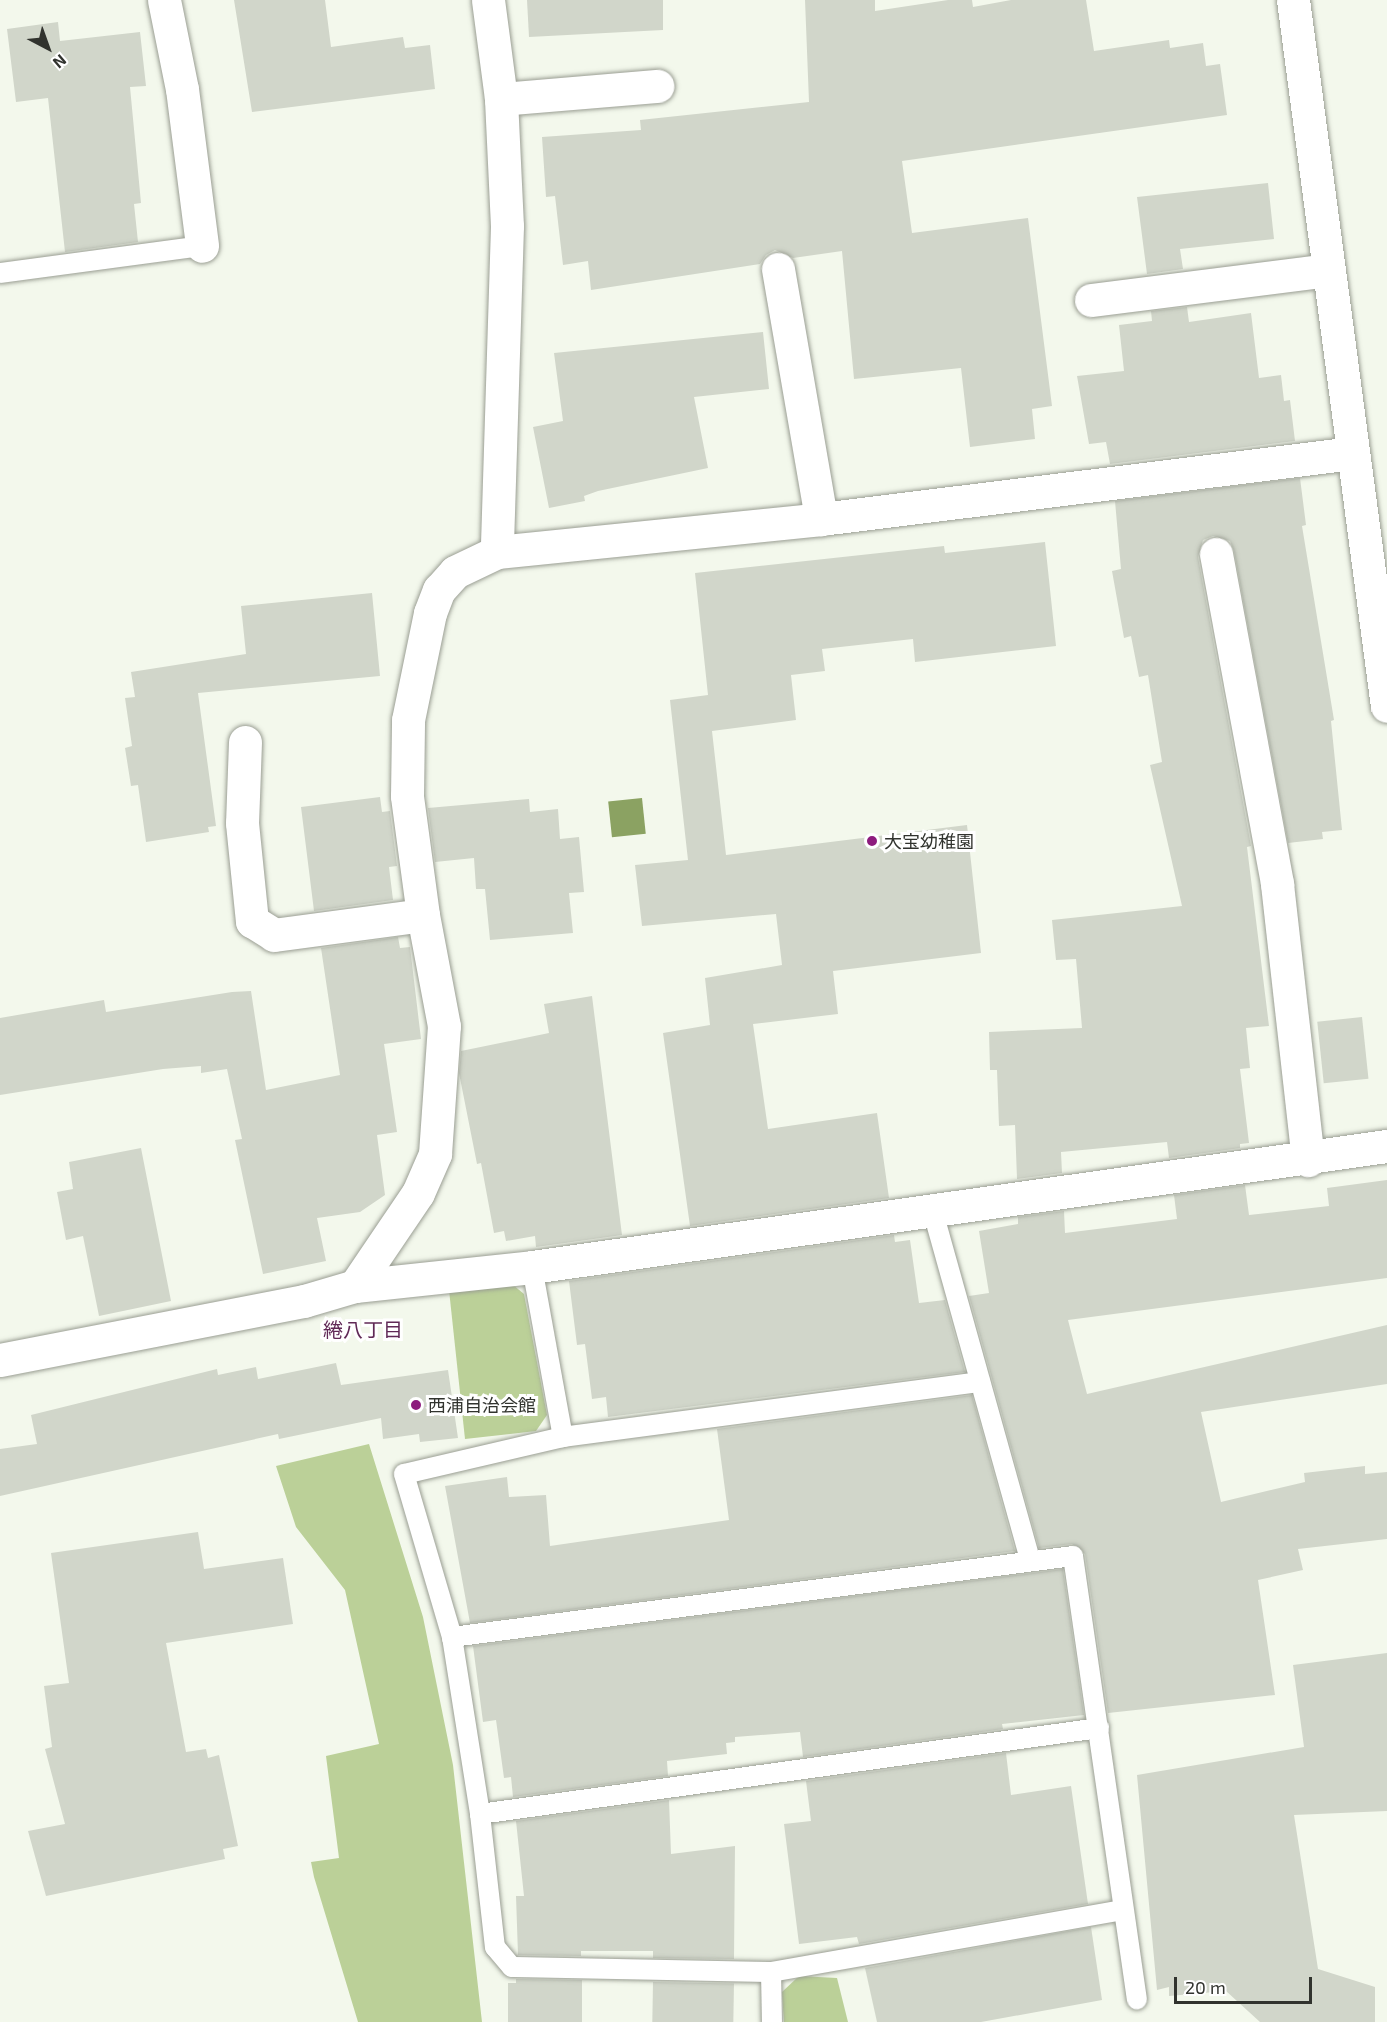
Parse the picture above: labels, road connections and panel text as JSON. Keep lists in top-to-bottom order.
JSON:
{
  "districts": ["綣八丁目"],
  "places": ["大宝幼稚園", "西浦自治会館"],
  "scale_bar": "20 m",
  "north": "bottom right"
}
